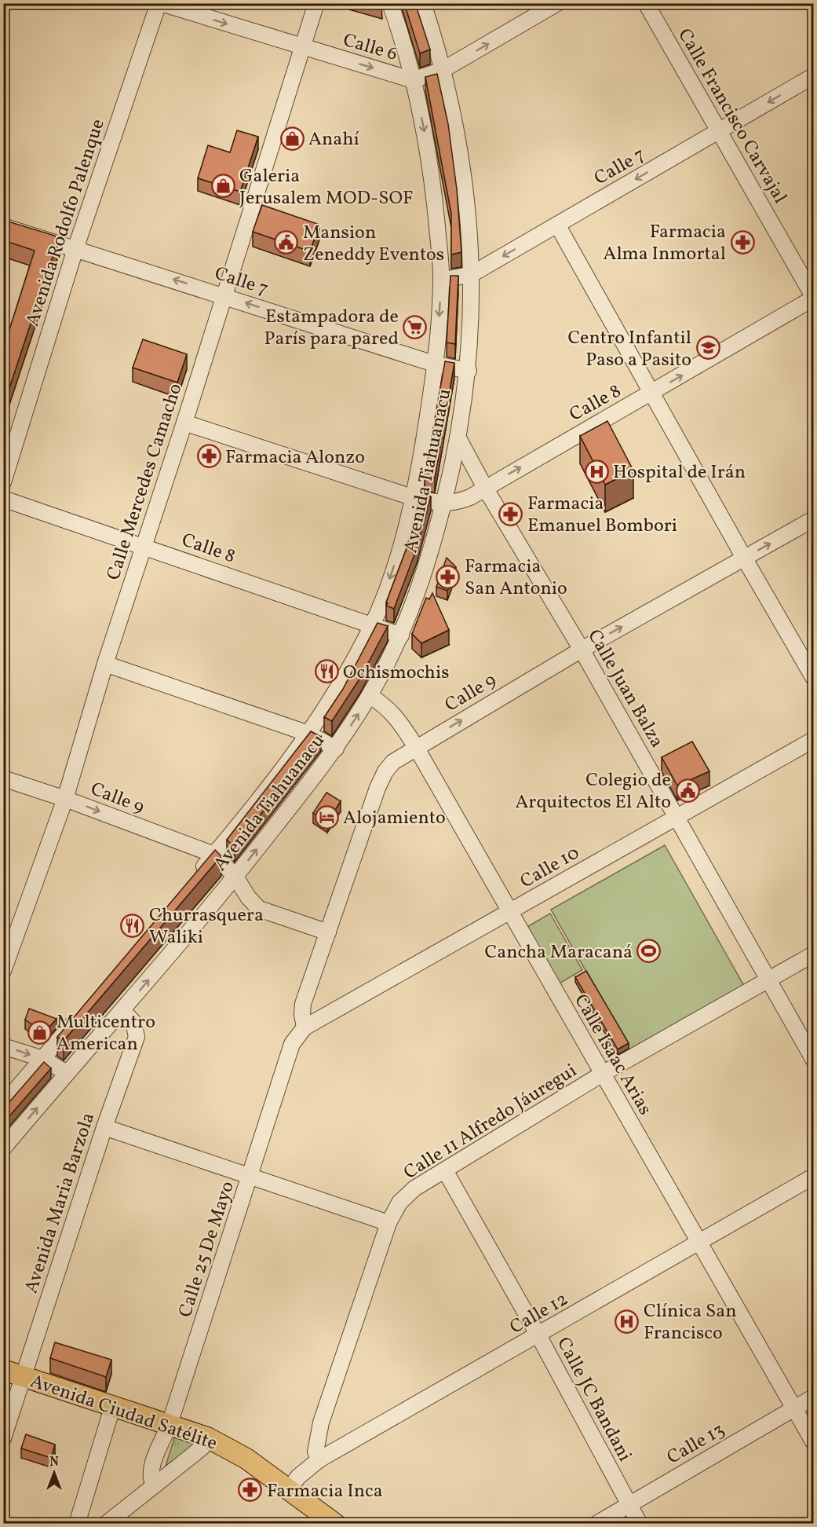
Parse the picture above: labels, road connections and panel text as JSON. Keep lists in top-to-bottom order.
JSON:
{
  "streets": {
    "main road": ["Avenida Ciudad Satélite"],
    "street": [
      "Calle 6",
      "Calle Francisco Carvajal",
      "Calle 7",
      "Avenida Rodolfo Palenque",
      "Calle 8",
      "Avenida Tiahuanacu",
      "Calle Mercedes Camacho",
      "Calle Juan Balza",
      "Calle 9",
      "Calle 10",
      "Calle Isaac Arias",
      "Calle 11 Alfredo Jáuregui",
      "Avenida Maria Barzola",
      "Calle 25 De Mayo",
      "Calle 12",
      "Calle JC Bandani",
      "Calle 13"
    ]
  },
  "crossings": [
    ["Calle 6", "Avenida Rodolfo Palenque"],
    ["Calle 6", "Avenida Tiahuanacu"],
    ["Calle 6", "Calle Mercedes Camacho"],
    ["Calle Francisco Carvajal", "Calle 7"],
    ["Calle Francisco Carvajal", "Calle 8"],
    ["Calle 7", "Avenida Rodolfo Palenque"],
    ["Calle 7", "Avenida Tiahuanacu"],
    ["Calle 7", "Calle Mercedes Camacho"],
    ["Calle 8", "Avenida Tiahuanacu"],
    ["Calle 8", "Calle Mercedes Camacho"],
    ["Calle 8", "Calle Juan Balza"],
    ["Avenida Tiahuanacu", "Calle Juan Balza"],
    ["Avenida Tiahuanacu", "Calle 9"],
    ["Avenida Tiahuanacu", "Calle Isaac Arias"],
    ["Avenida Tiahuanacu", "Avenida Maria Barzola"],
    ["Calle Mercedes Camacho", "Calle 9"],
    ["Calle Juan Balza", "Calle 9"],
    ["Calle Juan Balza", "Calle 10"],
    ["Calle Juan Balza", "Calle 11 Alfredo Jáuregui"],
    ["Calle 9", "Calle 10"],
    ["Calle 9", "Calle Isaac Arias"],
    ["Calle 9", "Calle 25 De Mayo"],
    ["Calle 10", "Calle Isaac Arias"],
    ["Calle 10", "Calle 25 De Mayo"],
    ["Calle Isaac Arias", "Calle 11 Alfredo Jáuregui"],
    ["Calle Isaac Arias", "Calle 12"],
    ["Calle Isaac Arias", "Calle 13"],
    ["Calle 11 Alfredo Jáuregui", "Calle 12"],
    ["Calle 11 Alfredo Jáuregui", "Calle JC Bandani"],
    ["Avenida Maria Barzola", "Avenida Ciudad Satélite"],
    ["Calle 25 De Mayo", "Avenida Ciudad Satélite"],
    ["Calle 12", "Calle JC Bandani"],
    ["Calle 12", "Avenida Ciudad Satélite"],
    ["Calle JC Bandani", "Calle 13"]
  ],
  "one_way": ["Calle 6", "Calle 7", "Calle 9"],
  "places": {
    "shop": ["Anahí", "Galeria Jerusalem MOD-SOF", "Multicentro American"],
    "pharmacy": [
      "Farmacia Alma Inmortal",
      "Farmacia Alonzo",
      "Farmacia Emanuel Bombori",
      "Farmacia San Antonio",
      "Farmacia Inca"
    ],
    "public building": ["Mansion Zeneddy Eventos", "Colegio de Arquitectos El Alto"],
    "supermarket": ["Estampadora de París para pared"],
    "school or university": ["Centro Infantil Paso a Pasito"],
    "hospital": ["Hospital de Irán", "Clínica San Francisco"],
    "restaurant": ["Ochismochis", "Churrasquera Waliki"],
    "hotel": ["Alojamiento"],
    "sports": ["Cancha Maracaná"]
  },
  "north": "top"
}
